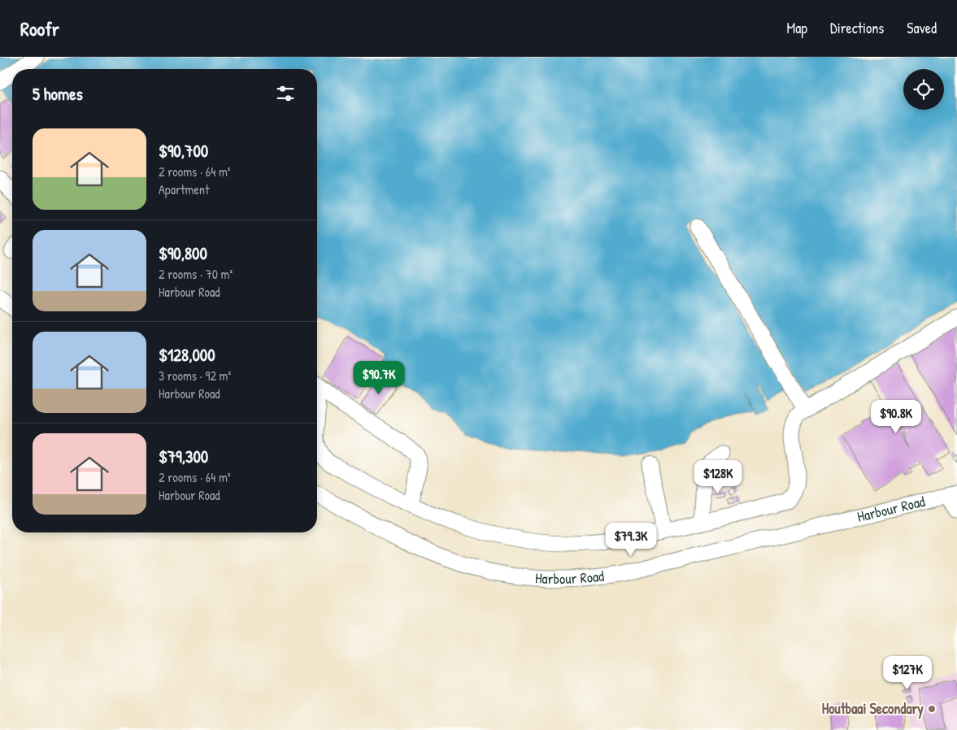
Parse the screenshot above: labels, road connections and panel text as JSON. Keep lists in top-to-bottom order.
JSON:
{
  "streets": {
    "street": ["Harbour Road"]
  },
  "places": ["Houtbaai Secondary"],
  "page": {
    "header": "Roofr",
    "nav": ["Map", "Directions", "Saved"],
    "heading": "5 homes",
    "list": [
      {
        "name": "$90,700",
        "note": "2 rooms · 64 m² · Apartment"
      },
      {
        "name": "$90,800",
        "note": "2 rooms · 70 m² · Harbour Road"
      },
      {
        "name": "$128,000",
        "note": "3 rooms · 92 m² · Harbour Road"
      },
      {
        "name": "$79,300",
        "note": "2 rooms · 64 m² · Harbour Road"
      }
    ],
    "price": [
      "$90.7K",
      "$90.8K",
      "$128K",
      "$79.3K",
      "$127K"
    ]
  }
}
